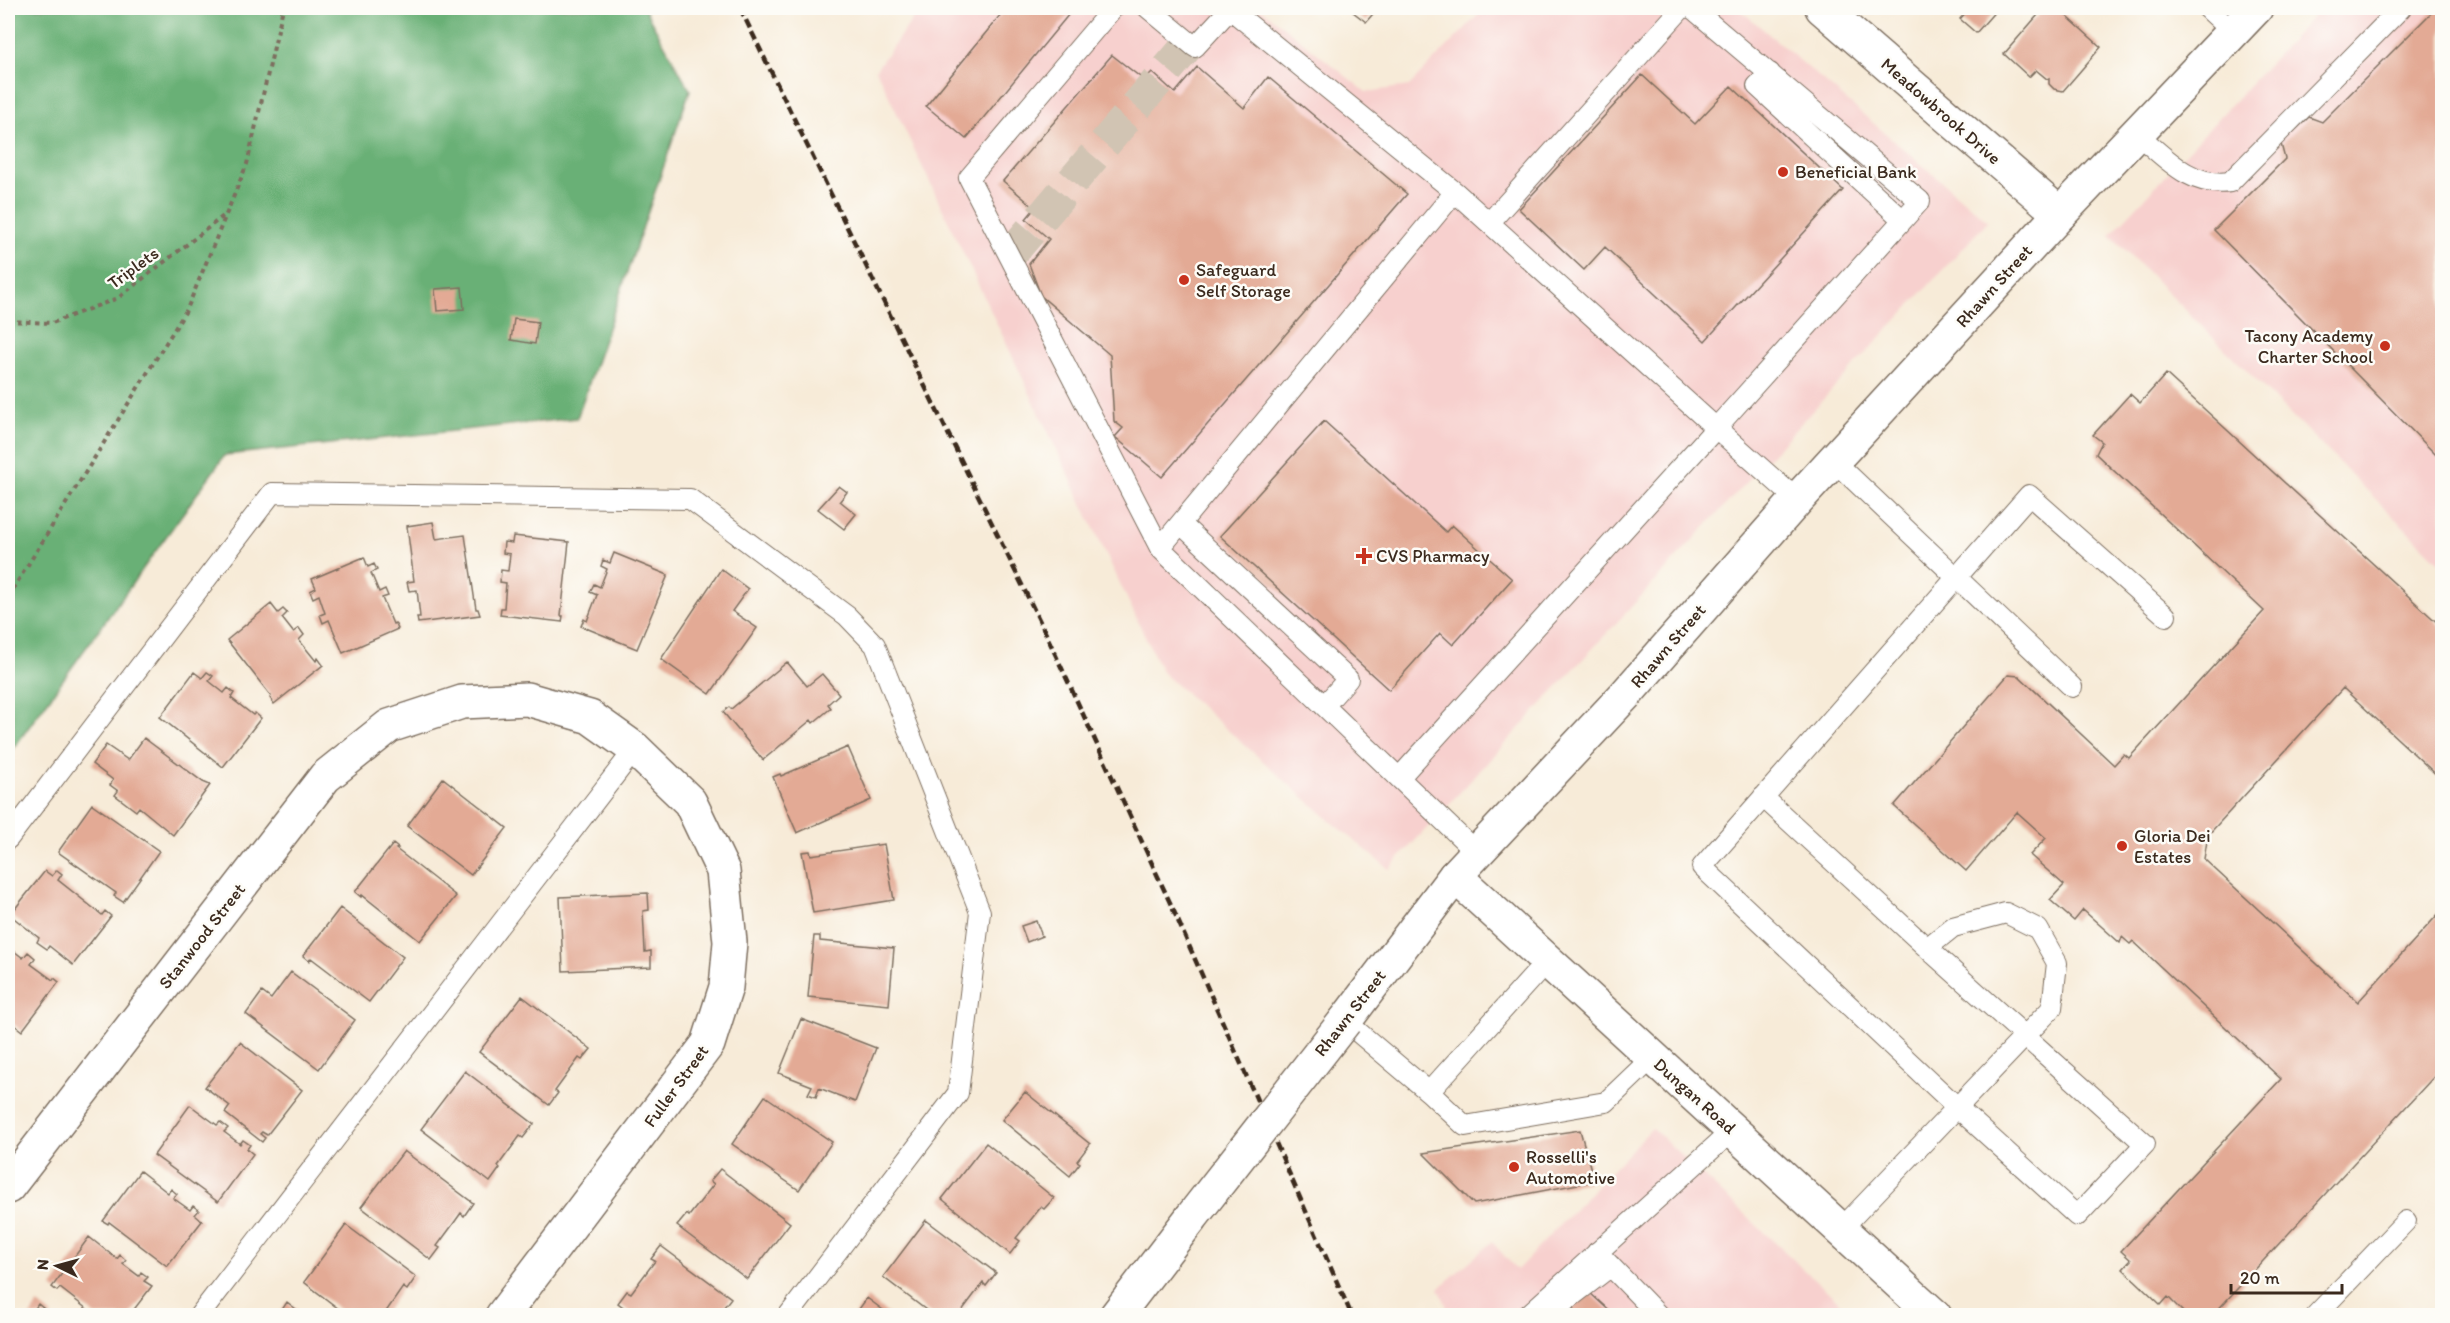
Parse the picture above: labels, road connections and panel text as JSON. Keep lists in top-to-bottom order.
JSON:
{
  "streets": {
    "street": [
      "Meadowbrook Drive",
      "Rhawn Street",
      "Stanwood Street",
      "Fuller Street",
      "Dungan Road"
    ],
    "path": ["Triplets"]
  },
  "crossings": [
    ["Meadowbrook Drive", "Rhawn Street"],
    ["Rhawn Street", "Dungan Road"],
    ["Stanwood Street", "Fuller Street"]
  ],
  "places": {
    "other": [
      "Beneficial Bank",
      "Safeguard Self Storage",
      "Tacony Academy Charter School",
      "Gloria Dei Estates",
      "Rosselli's Automotive"
    ],
    "health": ["CVS Pharmacy"]
  },
  "scale_bar": "20 m",
  "north": "left"
}
